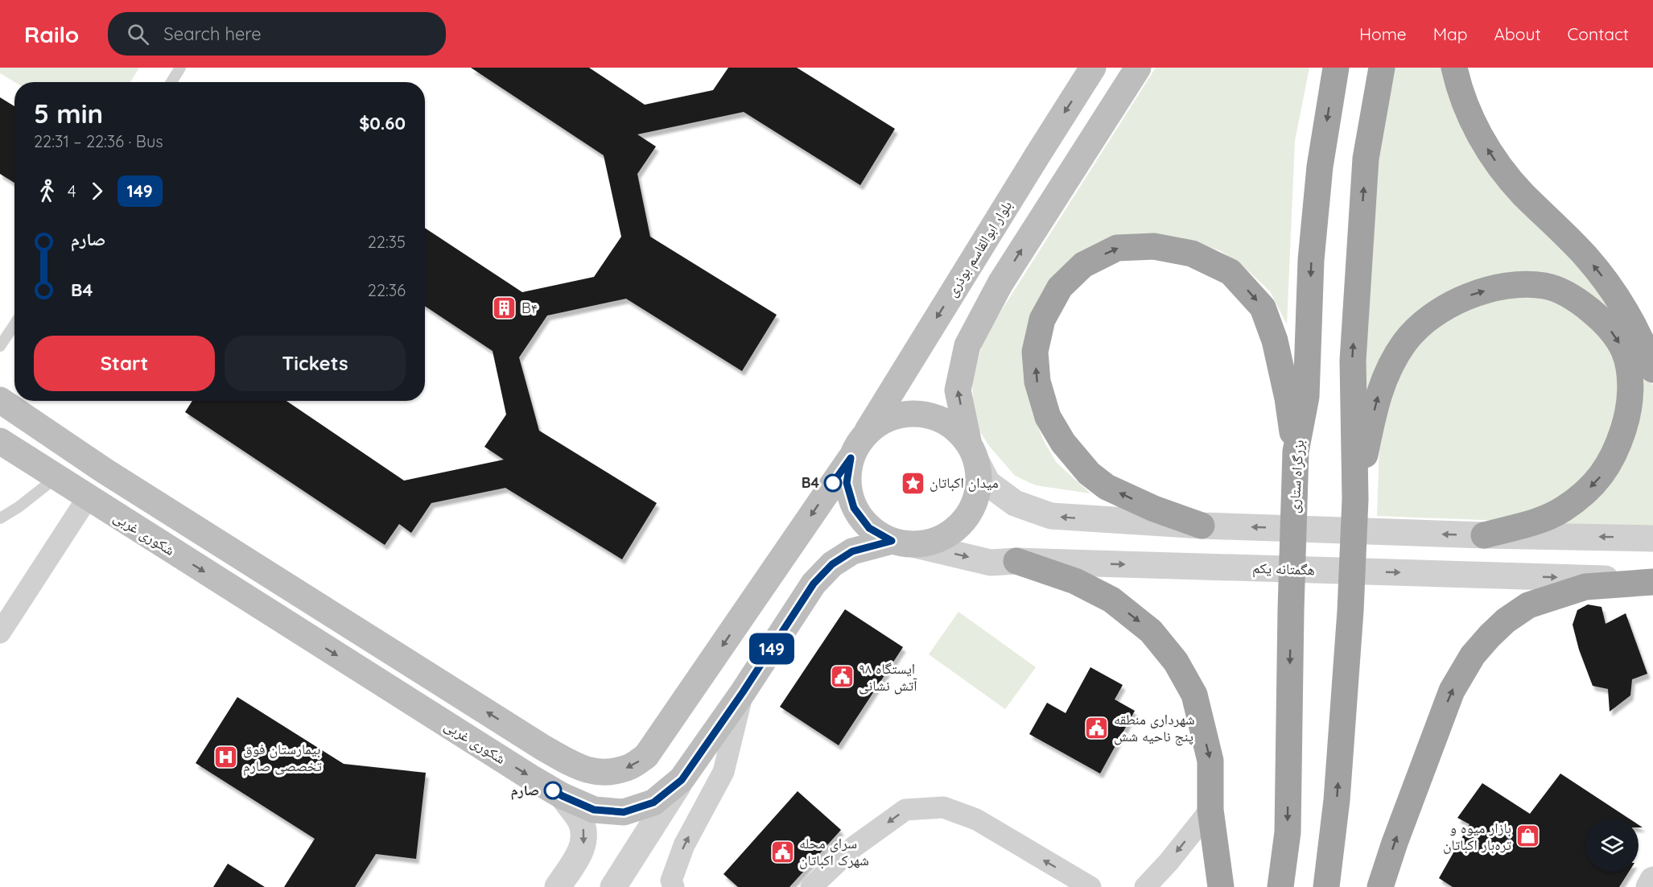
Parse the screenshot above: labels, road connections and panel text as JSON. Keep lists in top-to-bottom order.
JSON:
{
  "streets": {
    "highway": ["بزرگراه ستاری"],
    "main road": ["بلوار ابوالقاسم بوذری", "شکوری غربی"],
    "street": ["هگمتانه یکم"]
  },
  "crossings": [
    ["بلوار ابوالقاسم بوذری", "شکوری غربی"],
    ["بلوار ابوالقاسم بوذری", "هگمتانه یکم"],
    ["شکوری غربی", "هگمتانه یکم"]
  ],
  "one_way": ["شکوری غربی"],
  "places": {
    "building": ["B۴"],
    "other": ["B4", "صارم"],
    "place": ["میدان اکباتان"],
    "public building": ["ایستگاه ۹۸ آتش نشانی", "شهرداری منطقه پنج ناحیه شش", "سرای محله شهرک اکباتان"],
    "hospital": ["بیمارستان فوق تخصصی صارم"],
    "shop": ["بازار میوه و تره‌بار اکباتان"]
  },
  "lines": ["bus line 149"],
  "page": {
    "header": "Railo",
    "search": "Search here",
    "nav": [
      "Home",
      "Map",
      "About",
      "Contact"
    ],
    "on_map": "149",
    "heading": ["5 min", "22:31 – 22:36 · Bus", "$0.60"],
    "legs": ["4", "149"],
    "list": [
      {
        "name": "صارم",
        "value": "22:35"
      },
      {
        "name": "B4",
        "value": "22:36"
      }
    ],
    "buttons": ["Start", "Tickets"]
  }
}
